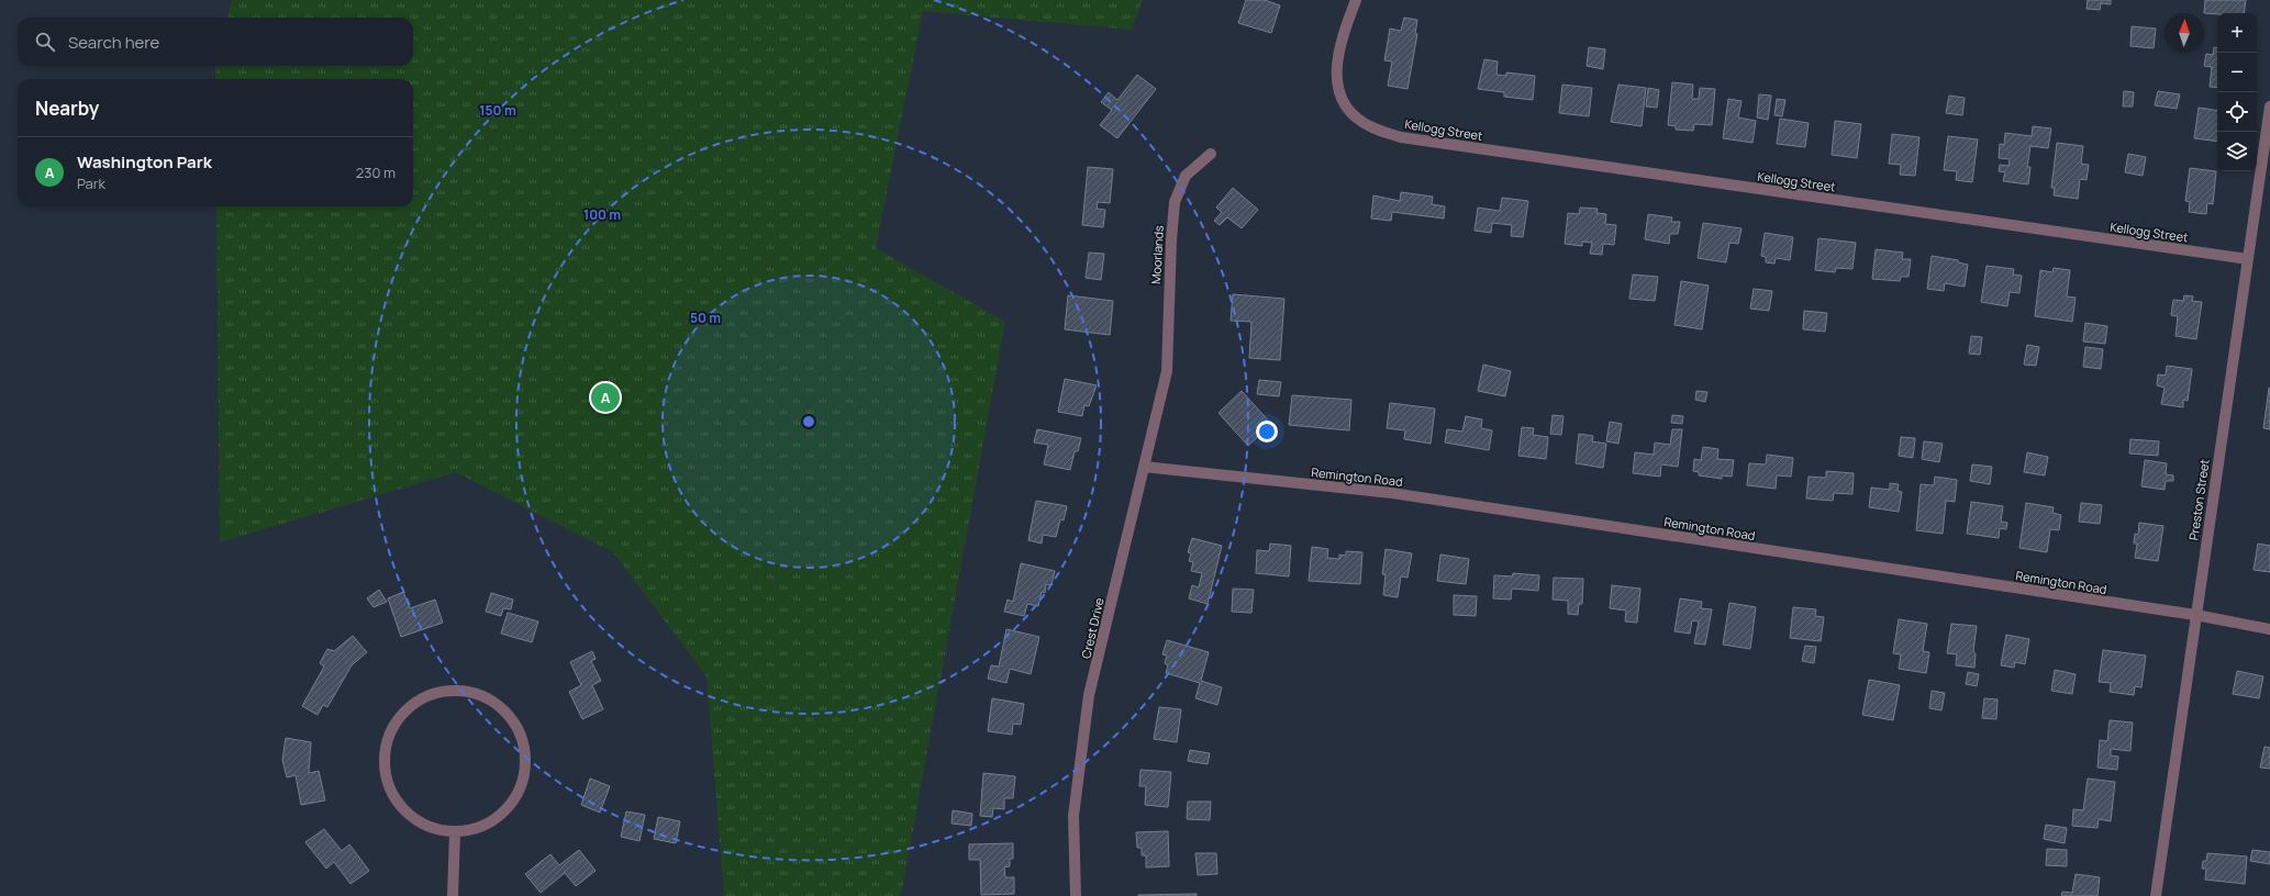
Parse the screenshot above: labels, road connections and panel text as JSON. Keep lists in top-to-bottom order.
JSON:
{
  "streets": {
    "street": [
      "Kellogg Street",
      "Moorlands",
      "Remington Road",
      "Preston Street",
      "Crest Drive"
    ]
  },
  "crossings": [
    ["Kellogg Street", "Preston Street"],
    ["Moorlands", "Crest Drive"],
    ["Remington Road", "Preston Street"],
    ["Remington Road", "Crest Drive"]
  ],
  "north": "top",
  "page": {
    "map_buttons": ["+", "−"],
    "search": "Search here",
    "heading": "Nearby",
    "list": [
      {
        "mark": "A",
        "name": "Washington Park",
        "note": "Park",
        "value": "230 m"
      }
    ],
    "pins": "A"
  },
  "rings": ["150 m", "100 m", "50 m"]
}
